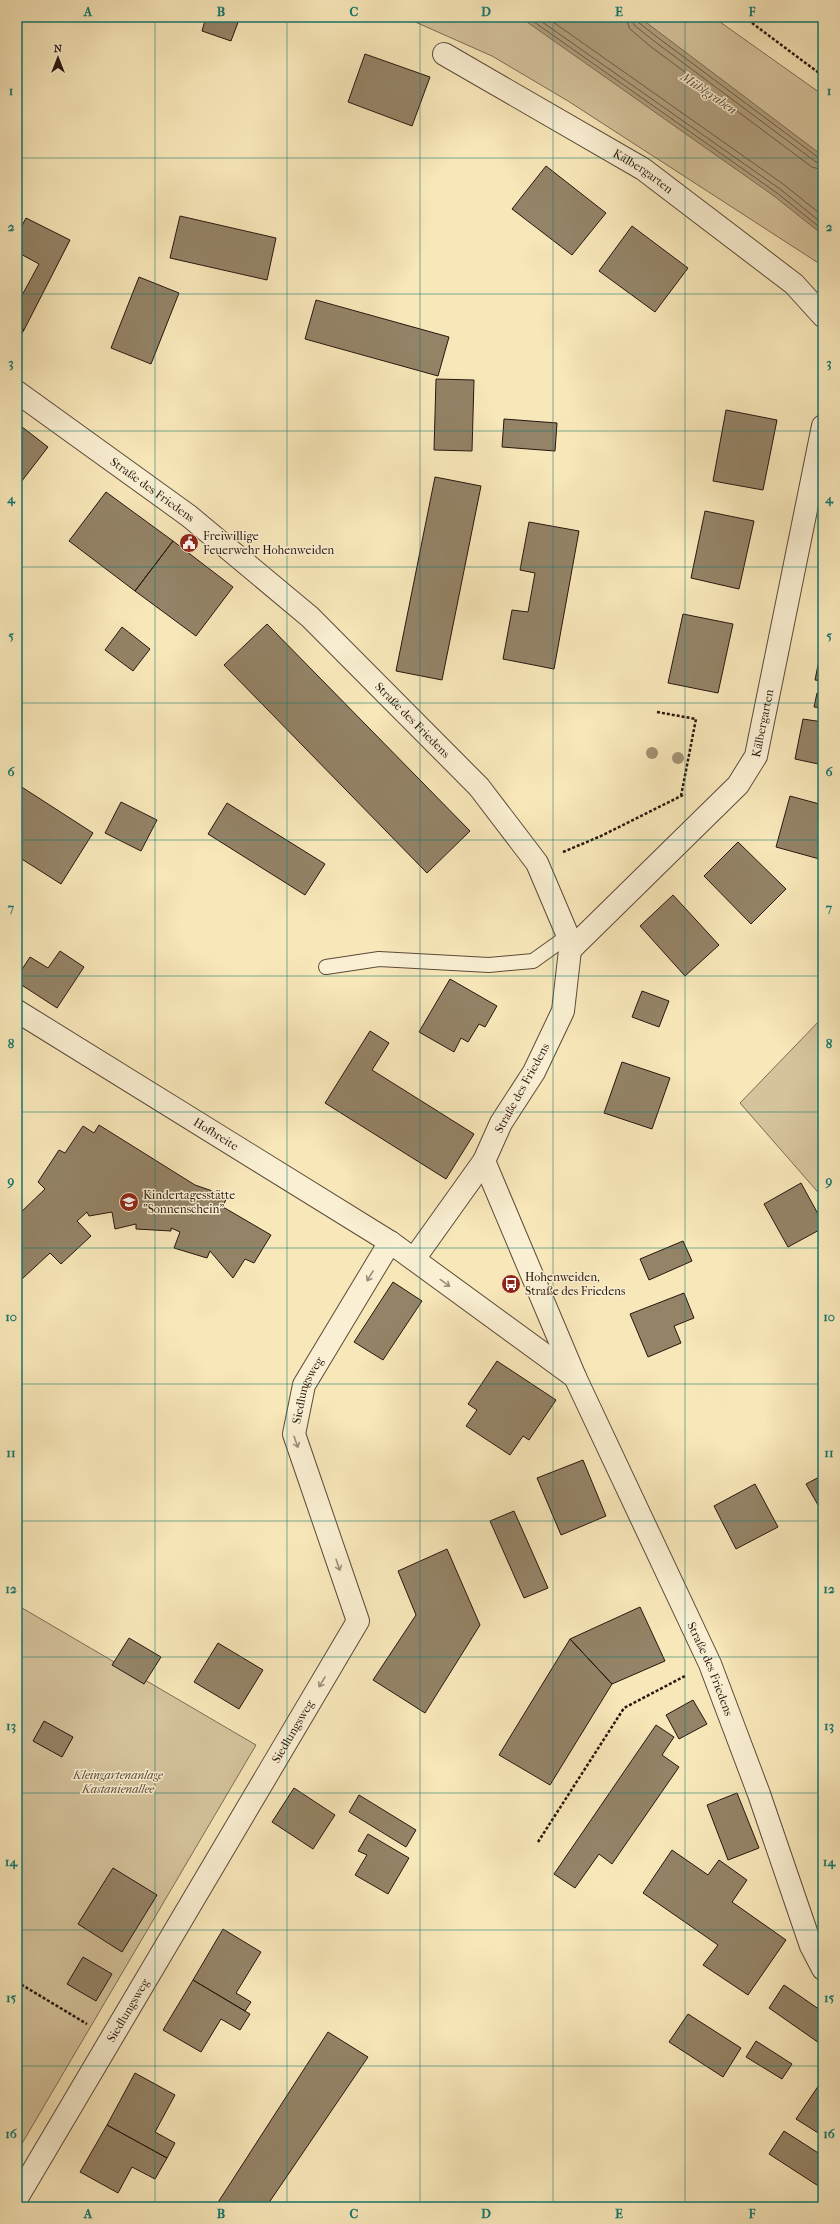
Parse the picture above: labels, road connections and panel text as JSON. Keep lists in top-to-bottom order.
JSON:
{
  "streets": {
    "street": [
      "Kälbergarten",
      "Straße des Friedens",
      "Hofbreite",
      "Siedlungsweg"
    ]
  },
  "crossings": [
    ["Kälbergarten", "Straße des Friedens"],
    ["Straße des Friedens", "Hofbreite"],
    ["Hofbreite", "Siedlungsweg"]
  ],
  "one_way": ["Siedlungsweg"],
  "water": ["Mühlgraben"],
  "parks": ["Kleingartenanlage Kastanienallee"],
  "places": {
    "public building": ["Freiwillige Feuerwehr Hohenweiden"],
    "school or university": ["Kindertagesstätte \"Sonnenschein\""],
    "bus stop": ["Hohenweiden, Straße des Friedens"]
  },
  "north": "top",
  "grid": {
    "columns": [
      "A",
      "B",
      "C",
      "D",
      "E",
      "F"
    ],
    "rows": [
      "1",
      "2",
      "3",
      "4",
      "5",
      "6",
      "7",
      "8",
      "9",
      "10",
      "11",
      "12",
      "13",
      "14",
      "15",
      "16"
    ]
  }
}
